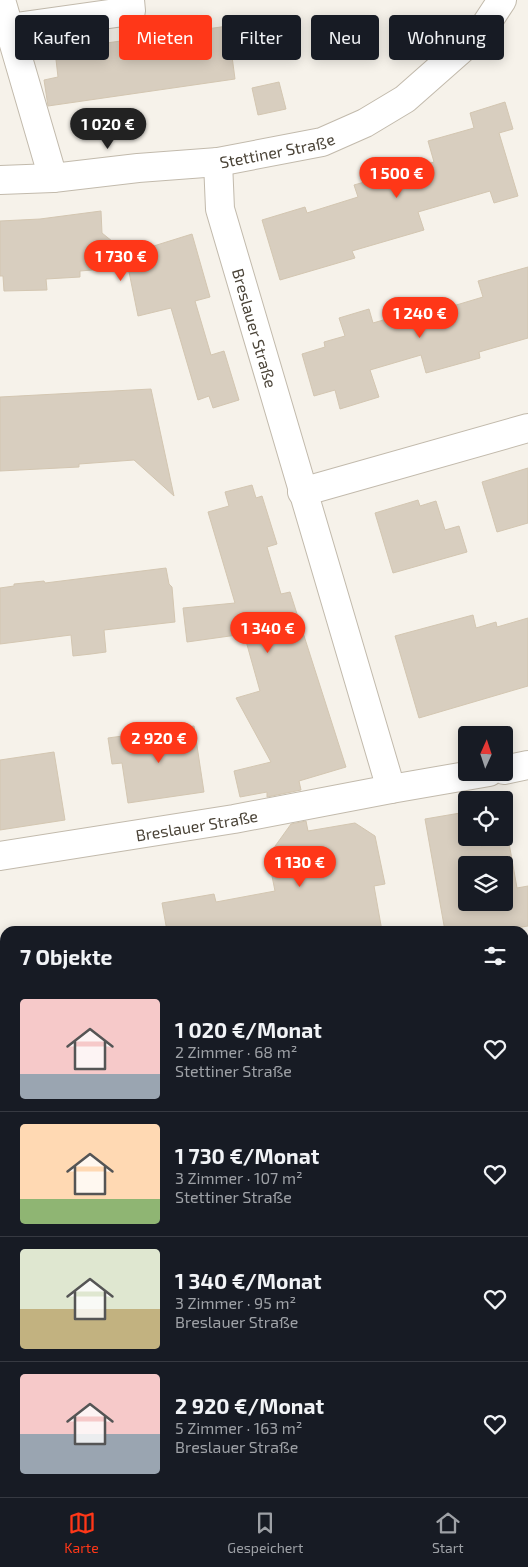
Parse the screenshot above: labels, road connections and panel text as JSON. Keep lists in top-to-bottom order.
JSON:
{
  "streets": {
    "street": ["Stettiner Straße", "Breslauer Straße"]
  },
  "crossings": [
    ["Stettiner Straße", "Breslauer Straße"]
  ],
  "north": "top",
  "page": {
    "chip": [
      "Kaufen",
      "Mieten",
      "Filter",
      "Neu",
      "Wohnung"
    ],
    "price": [
      "1 020 €",
      "1 500 €",
      "1 730 €",
      "1 240 €",
      "1 340 €",
      "2 920 €",
      "1 130 €"
    ],
    "heading": "7 Objekte",
    "list": [
      {
        "name": "1 020 €/Monat",
        "note": "2 Zimmer · 68 m² · Stettiner Straße"
      },
      {
        "name": "1 730 €/Monat",
        "note": "3 Zimmer · 107 m² · Stettiner Straße"
      },
      {
        "name": "1 340 €/Monat",
        "note": "3 Zimmer · 95 m² · Breslauer Straße"
      },
      {
        "name": "2 920 €/Monat",
        "note": "5 Zimmer · 163 m² · Breslauer Straße"
      }
    ],
    "tabs": ["Karte", "Gespeichert", "Start"]
  }
}
